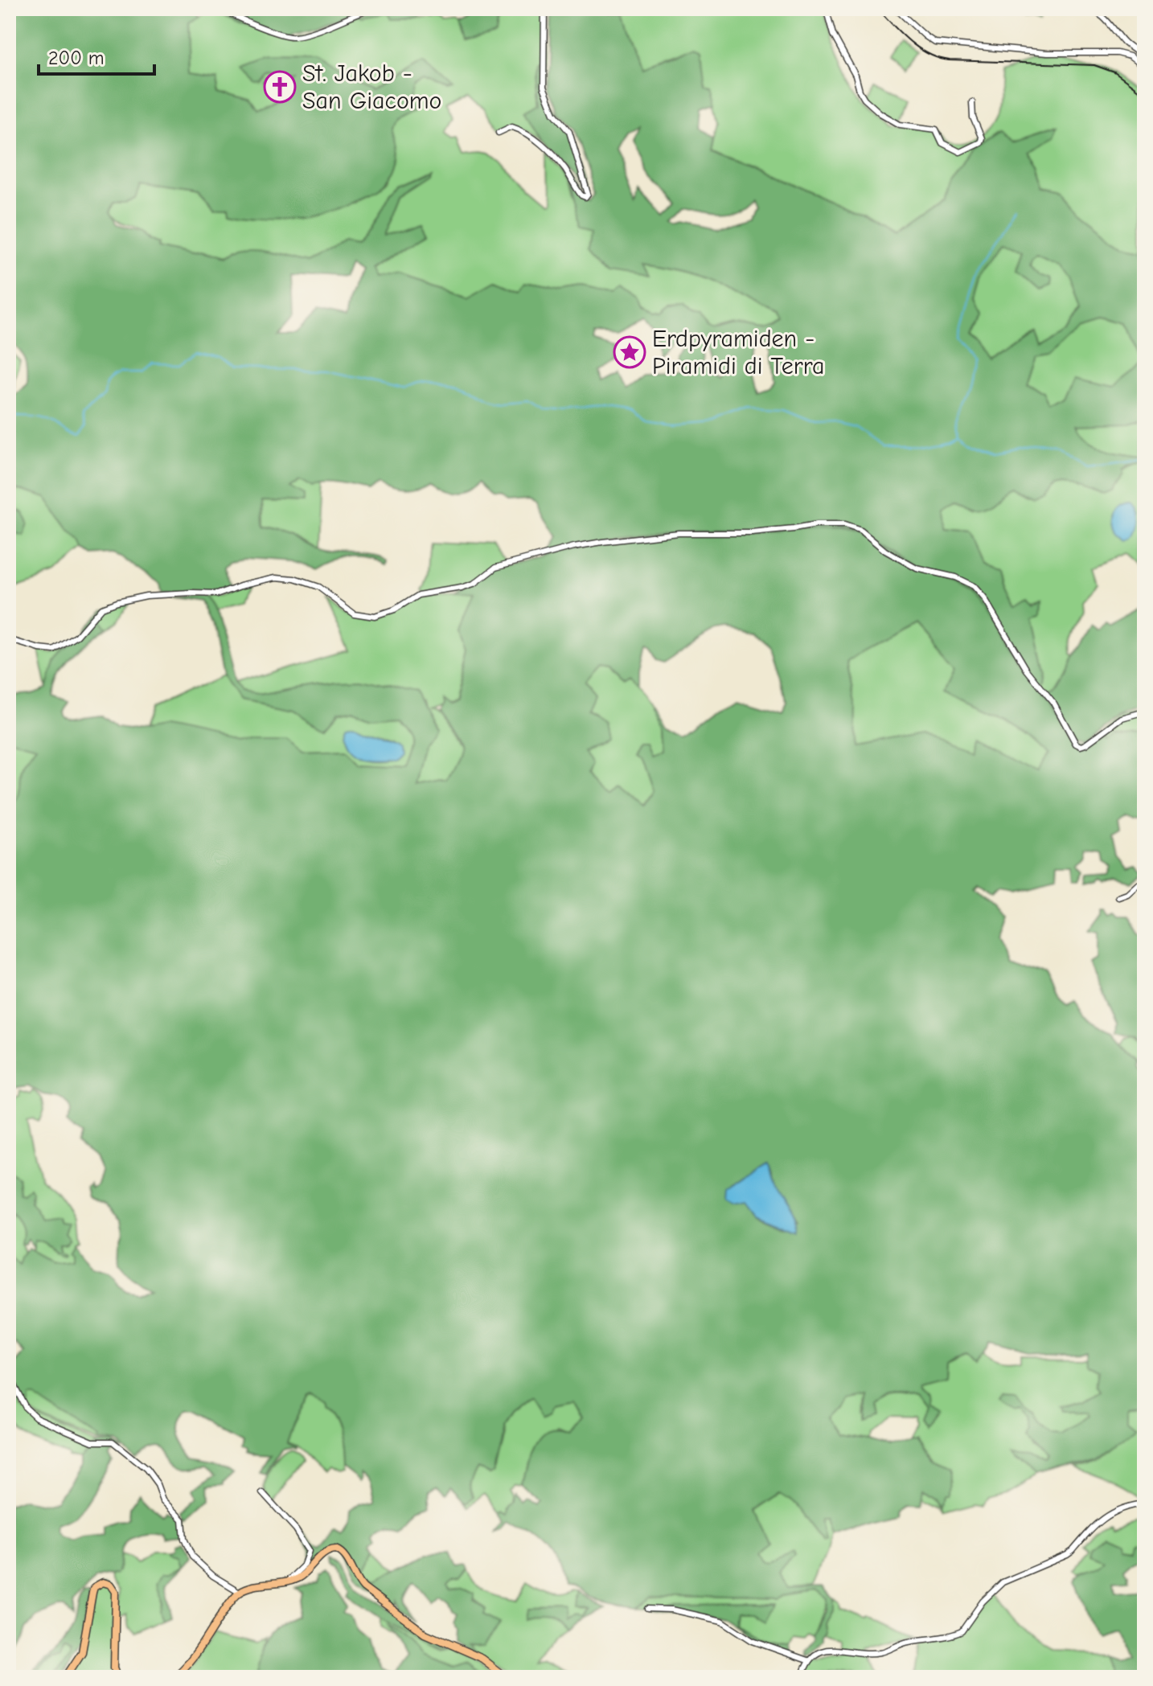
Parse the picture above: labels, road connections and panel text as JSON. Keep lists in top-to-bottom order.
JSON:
{
  "places": {
    "church": ["St. Jakob - San Giacomo"],
    "place": ["Erdpyramiden - Piramidi di Terra"]
  },
  "scale_bar": "200 m"
}
